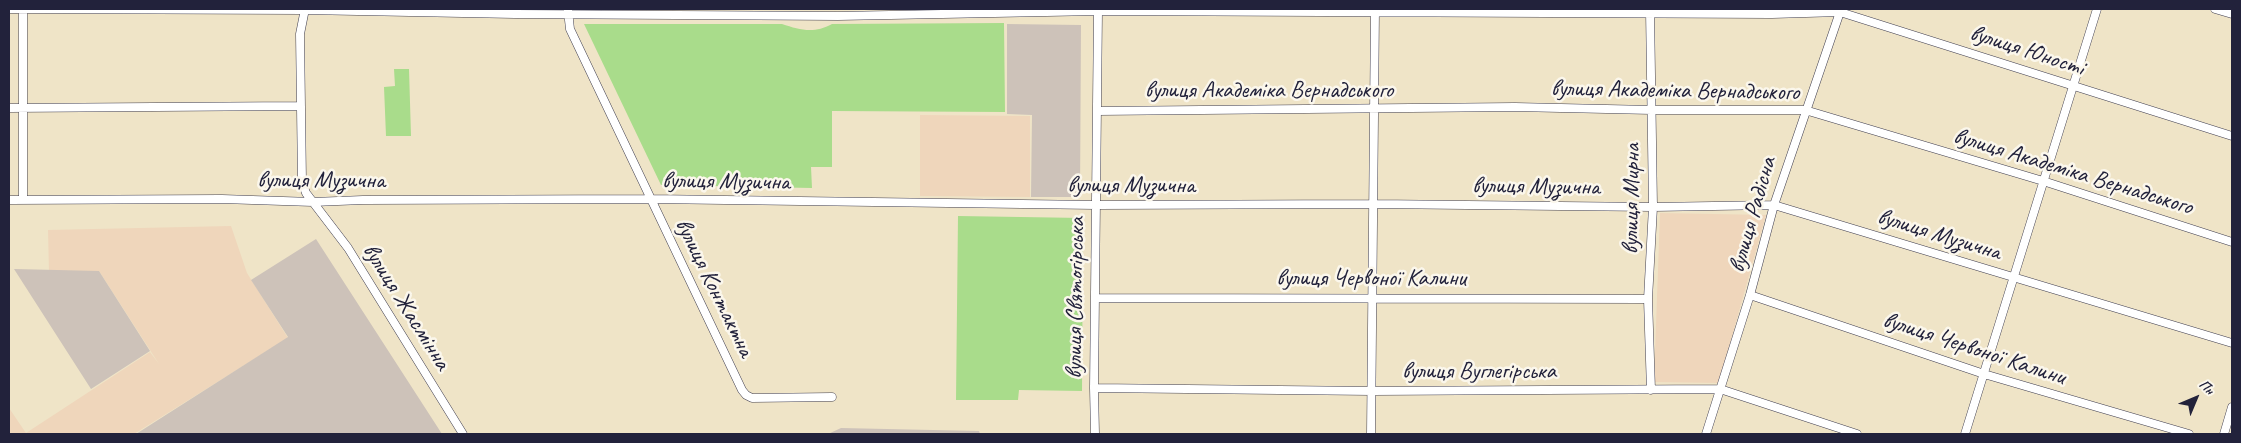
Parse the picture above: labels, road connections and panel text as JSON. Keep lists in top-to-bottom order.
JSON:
{
  "streets": {
    "street": [
      "вулиця Юності",
      "вулиця Академіка Вернадського",
      "вулиця Музична",
      "вулиця Мирна",
      "вулиця Радісна",
      "вулиця Червоної Калини",
      "вулиця Контактна",
      "вулиця Святогірська",
      "вулиця Жасмінна",
      "вулиця Вуглегірська"
    ]
  },
  "crossings": [
    ["вулиця Юності", "вулиця Мирна"],
    ["вулиця Юності", "вулиця Радісна"],
    ["вулиця Юності", "вулиця Контактна"],
    ["вулиця Юності", "вулиця Святогірська"],
    ["вулиця Юності", "вулиця Жасмінна"],
    ["вулиця Академіка Вернадського", "вулиця Мирна"],
    ["вулиця Академіка Вернадського", "вулиця Радісна"],
    ["вулиця Академіка Вернадського", "вулиця Святогірська"],
    ["вулиця Музична", "вулиця Мирна"],
    ["вулиця Музична", "вулиця Радісна"],
    ["вулиця Музична", "вулиця Контактна"],
    ["вулиця Музична", "вулиця Святогірська"],
    ["вулиця Музична", "вулиця Жасмінна"],
    ["вулиця Мирна", "вулиця Червоної Калини"],
    ["вулиця Мирна", "вулиця Вуглегірська"],
    ["вулиця Радісна", "вулиця Червоної Калини"],
    ["вулиця Радісна", "вулиця Вуглегірська"],
    ["вулиця Червоної Калини", "вулиця Святогірська"],
    ["вулиця Святогірська", "вулиця Вуглегірська"]
  ],
  "north": "top right"
}
